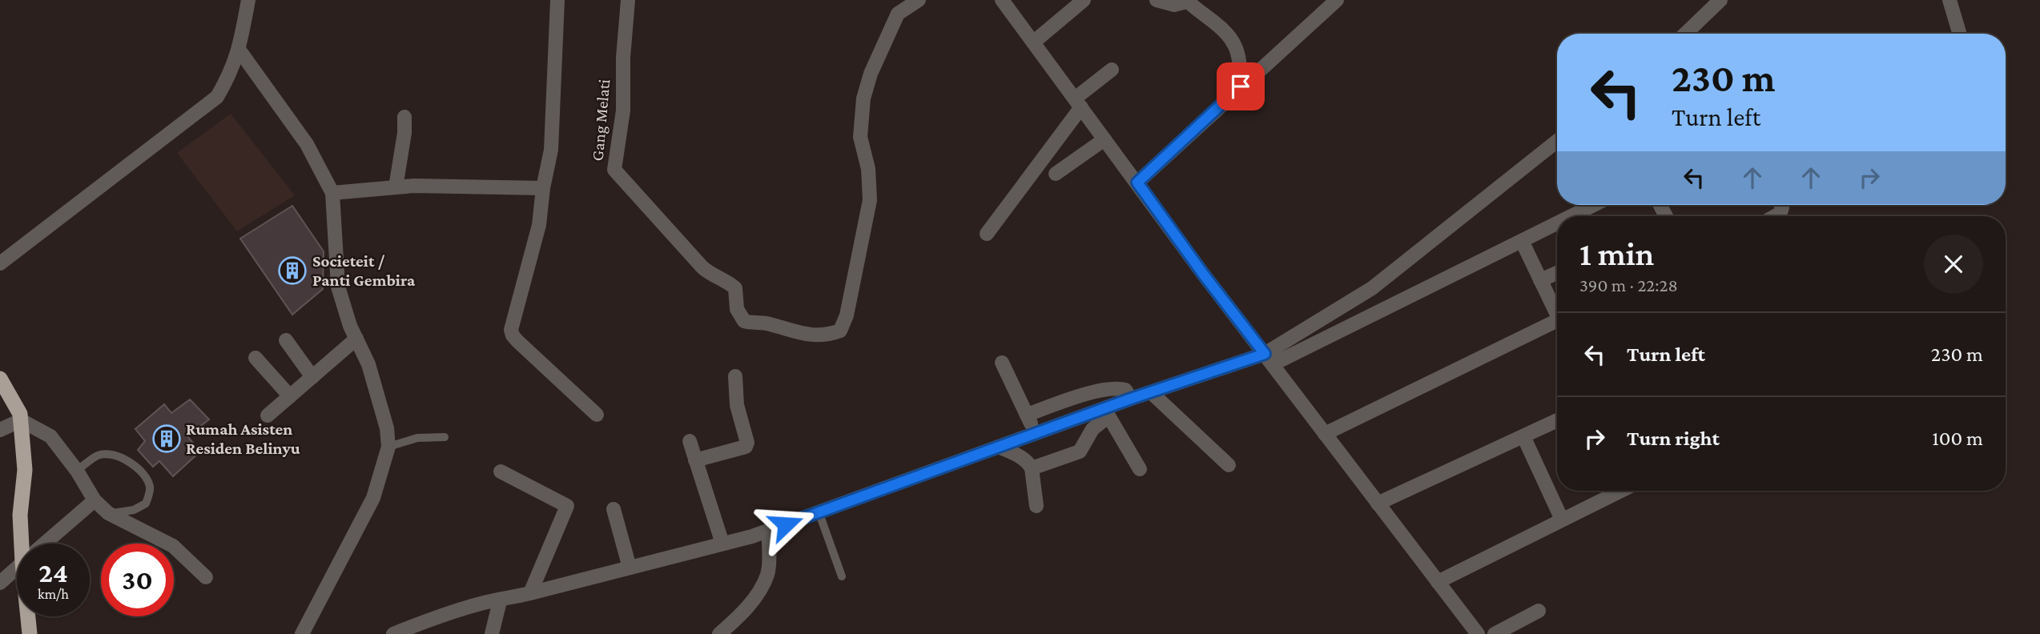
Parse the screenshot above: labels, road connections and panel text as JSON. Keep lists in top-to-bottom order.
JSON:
{
  "streets": {
    "street": ["Gang Melati"]
  },
  "places": {
    "building": ["Societeit / Panti Gembira", "Rumah Asisten Residen Belinyu"]
  },
  "page": {
    "turn": ["230 m", "Turn left"],
    "heading": ["1 min", "390 m · 22:28"],
    "list": [
      {
        "name": "Turn left",
        "value": "230 m"
      },
      {
        "name": "Turn right",
        "value": "100 m"
      }
    ],
    "speed": "24 km/h",
    "limit": "30"
  }
}
